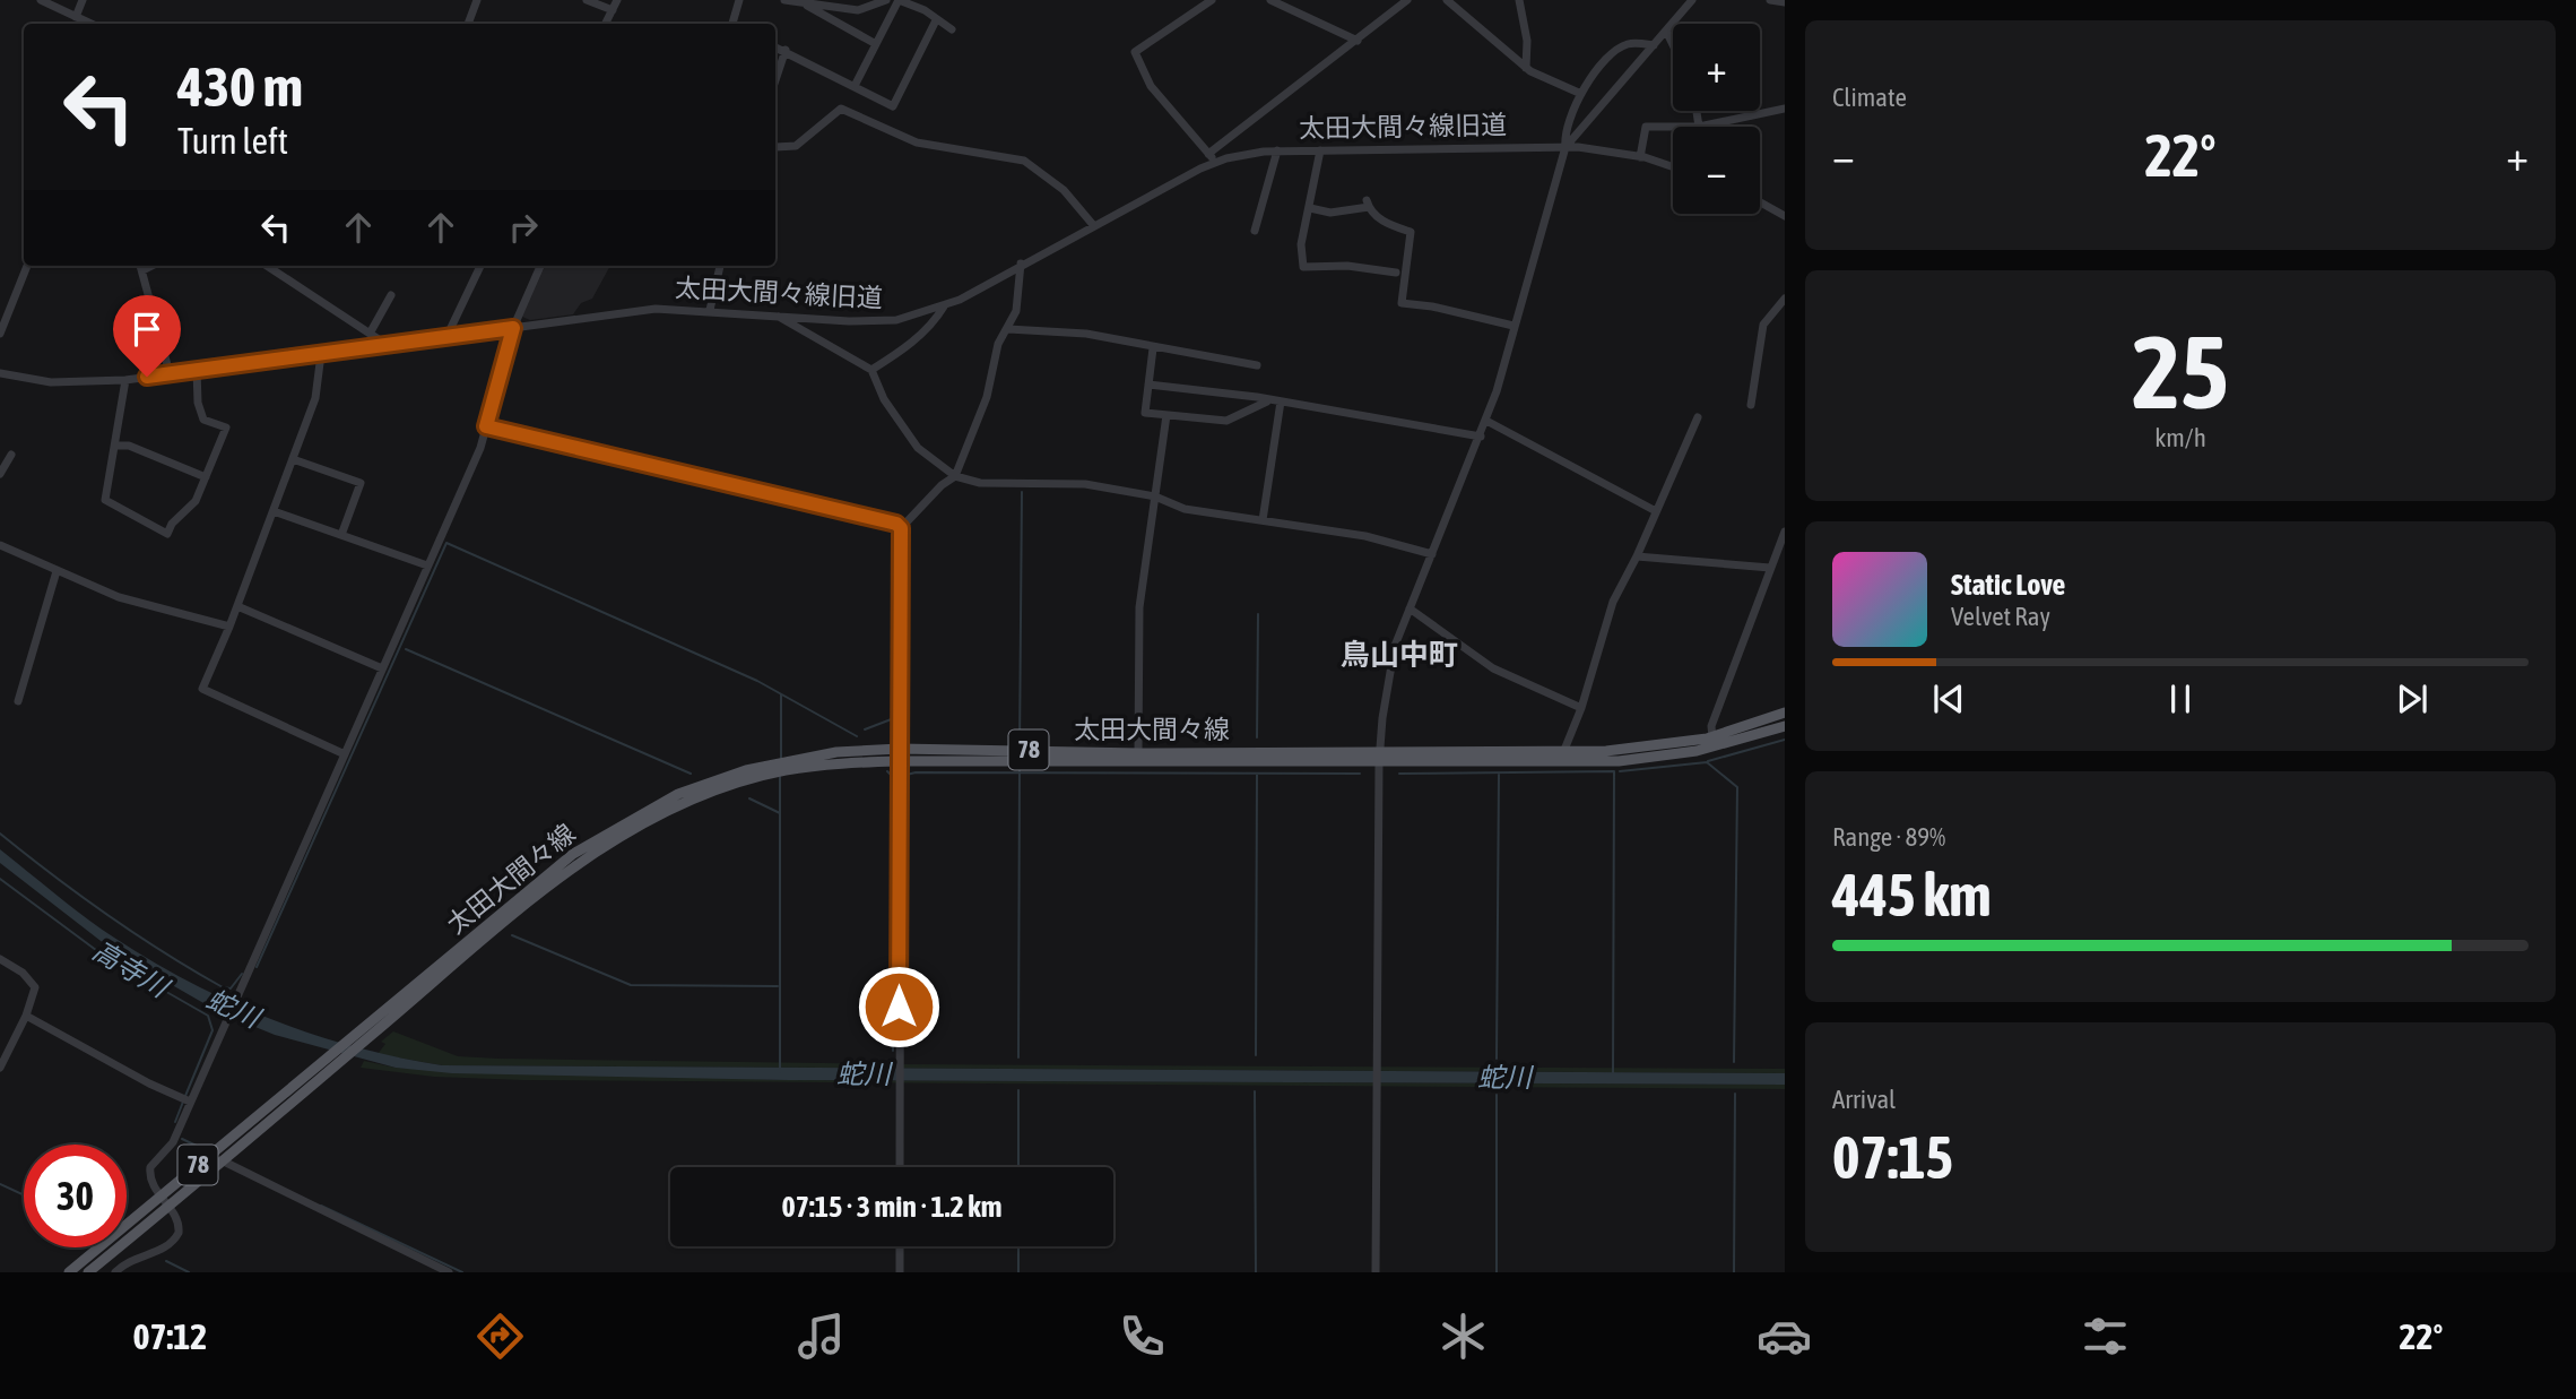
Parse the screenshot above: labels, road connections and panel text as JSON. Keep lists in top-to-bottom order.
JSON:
{
  "streets": {
    "main road": ["太田大間々線", "78"],
    "street": ["太田大間々線旧道"]
  },
  "districts": ["鳥山中町"],
  "water": ["高寺川", "蛇川"],
  "page": {
    "tile": [
      "Climate",
      ["25", "km/h"],
      ["Range · 89%", "445 km"],
      ["Arrival", "07:15"]
    ],
    "map_buttons": ["+", "−"],
    "turn": ["430 m", "Turn left"],
    "heat": ["−", "22°", "+"],
    "song": ["Static Love", "Velvet Ray"],
    "limit": "30",
    "trip": "07:15 · 3 min · 1.2 km",
    "tabs": ["07:12", "22°"]
  }
}
